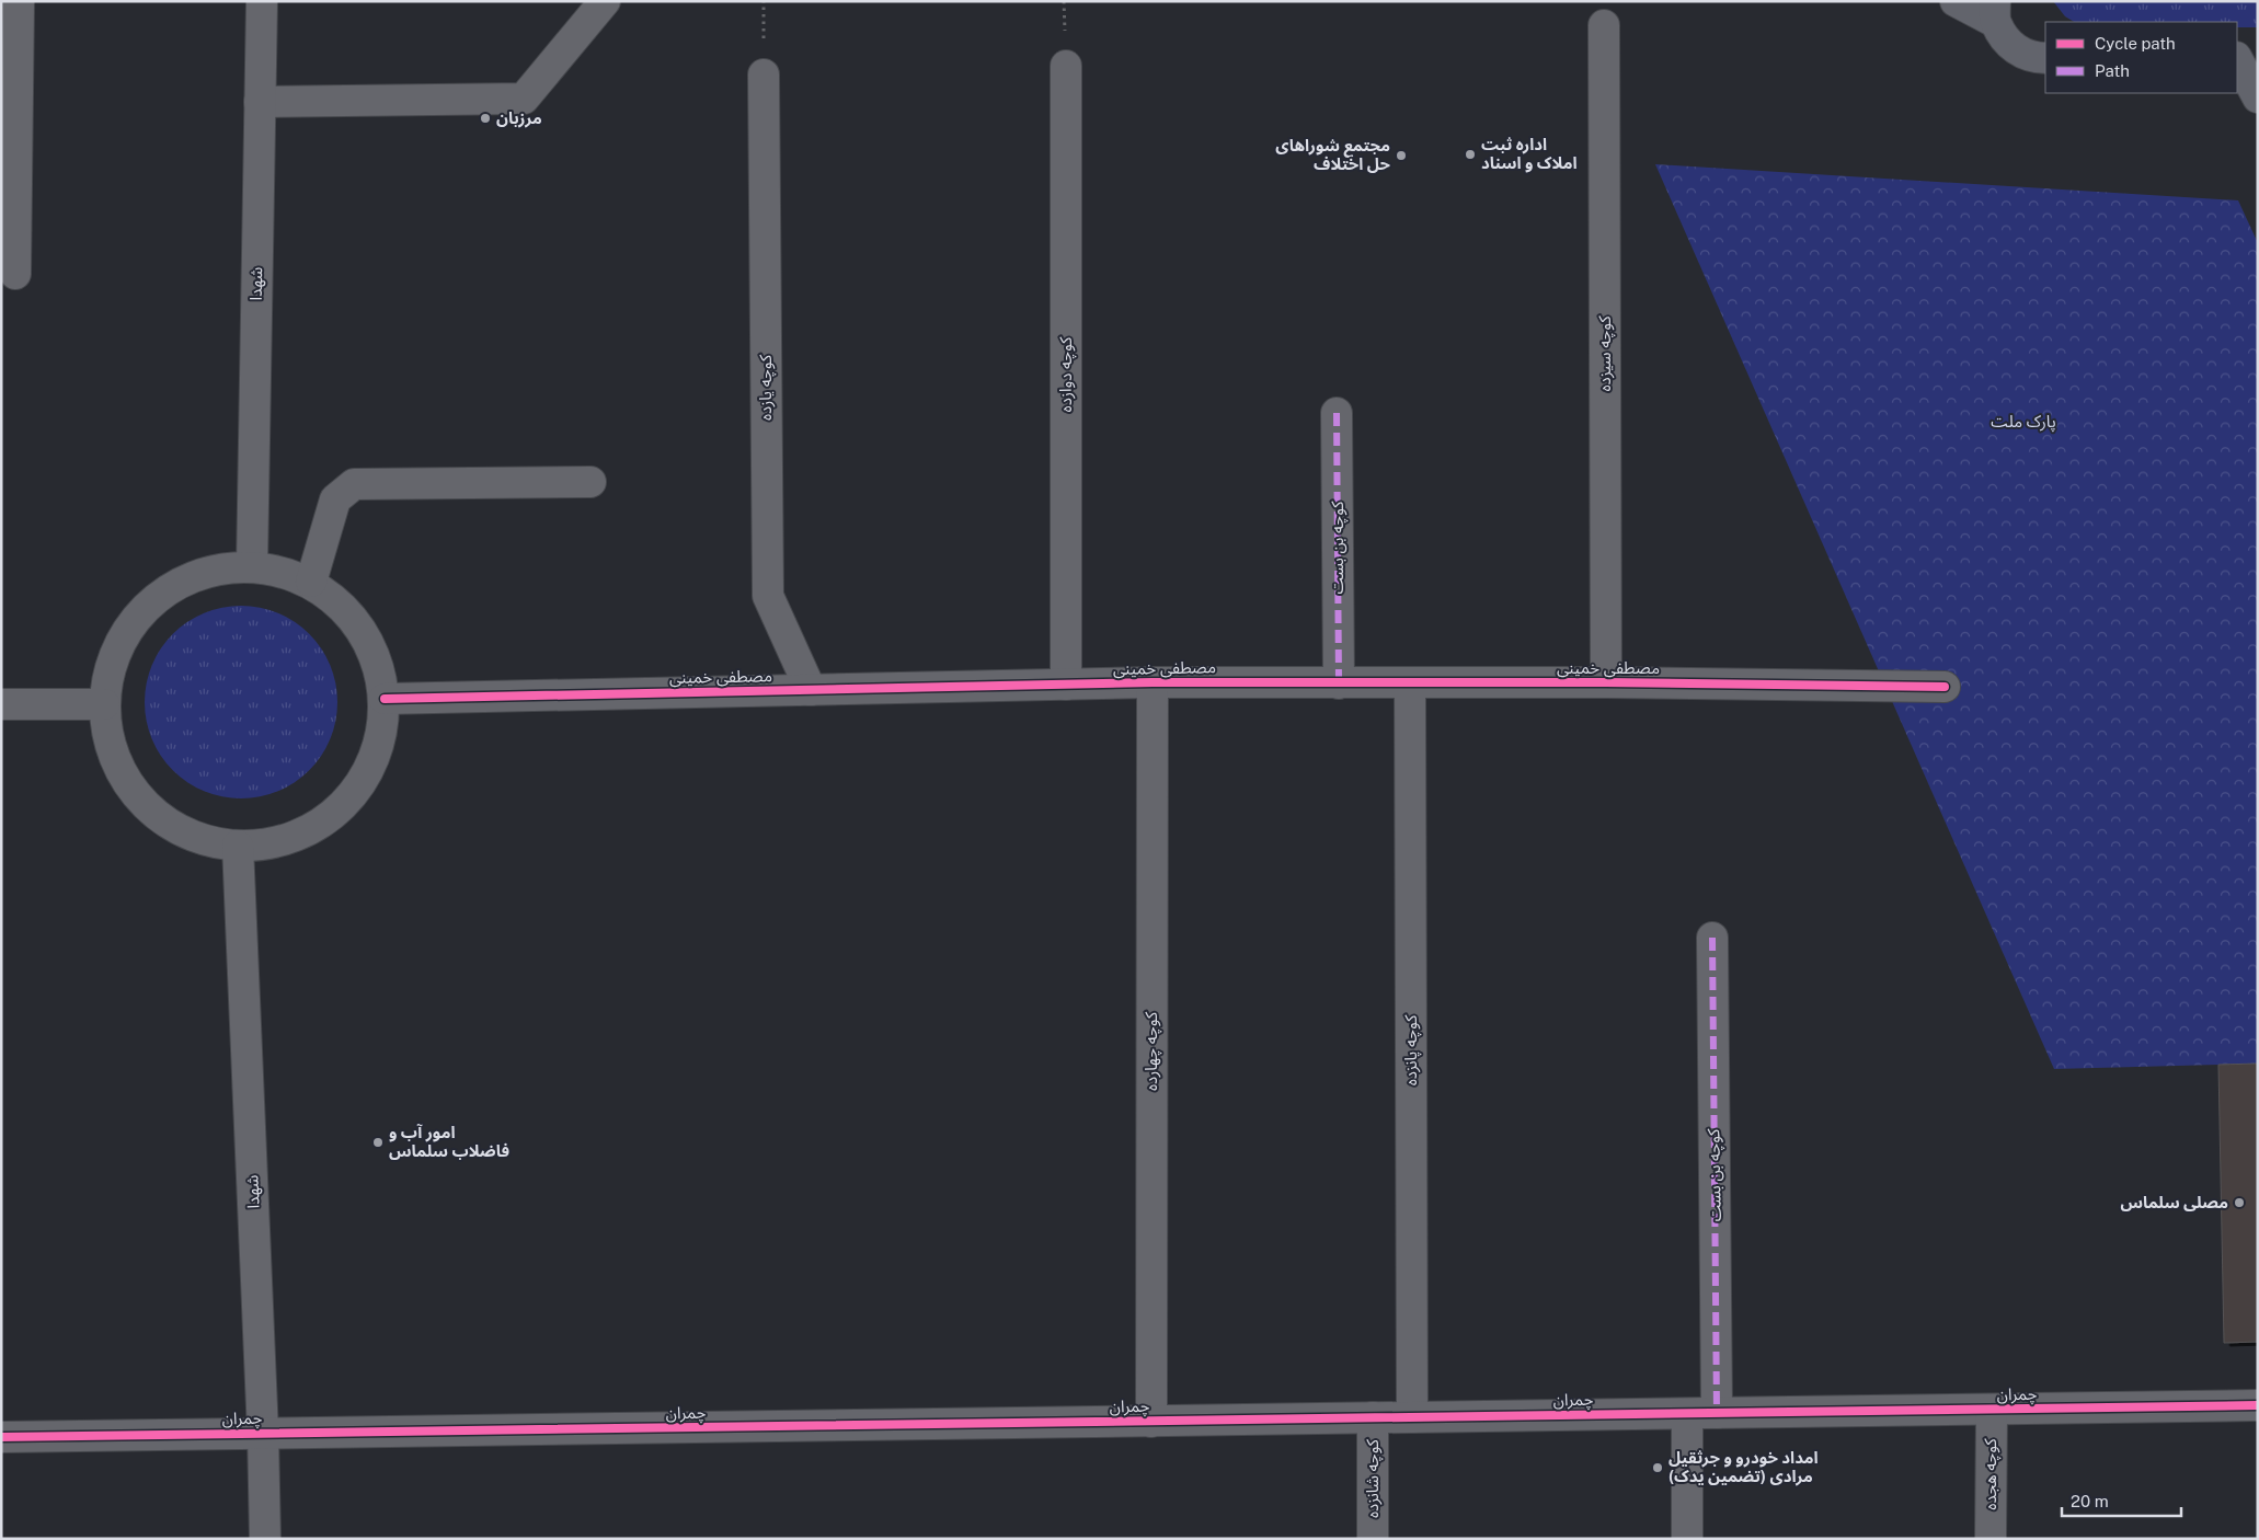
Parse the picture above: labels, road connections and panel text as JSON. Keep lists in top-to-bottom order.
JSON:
{
  "streets": {
    "street": [
      "شهدا",
      "کوچه سیزده",
      "کوچه دوازده",
      "کوچه یازده",
      "کوچه بن بست",
      "مصطفی خمینی",
      "کوچه پانزده",
      "کوچه چهارده",
      "چمران",
      "کوچه هجده",
      "کوچه شانزده"
    ]
  },
  "crossings": [
    ["شهدا", "چمران"],
    ["کوچه سیزده", "مصطفی خمینی"],
    ["کوچه دوازده", "مصطفی خمینی"],
    ["کوچه یازده", "مصطفی خمینی"],
    ["کوچه بن بست", "مصطفی خمینی"],
    ["کوچه بن بست", "چمران"],
    ["مصطفی خمینی", "کوچه پانزده"],
    ["مصطفی خمینی", "کوچه چهارده"],
    ["کوچه پانزده", "چمران"],
    ["کوچه چهارده", "چمران"],
    ["چمران", "کوچه هجده"],
    ["چمران", "کوچه شانزده"]
  ],
  "parks": ["پارک ملت"],
  "places": [
    "مرزبان",
    "اداره ثبت املاک و اسناد",
    "مجتمع شوراهای حل اختلاف",
    "امور آب و فاضلاب سلماس",
    "مصلی سلماس",
    "امداد خودرو و جرثقیل مرادی (تضمین یدک)"
  ],
  "legend": ["Cycle path", "Path"],
  "scale_bar": "20 m"
}
